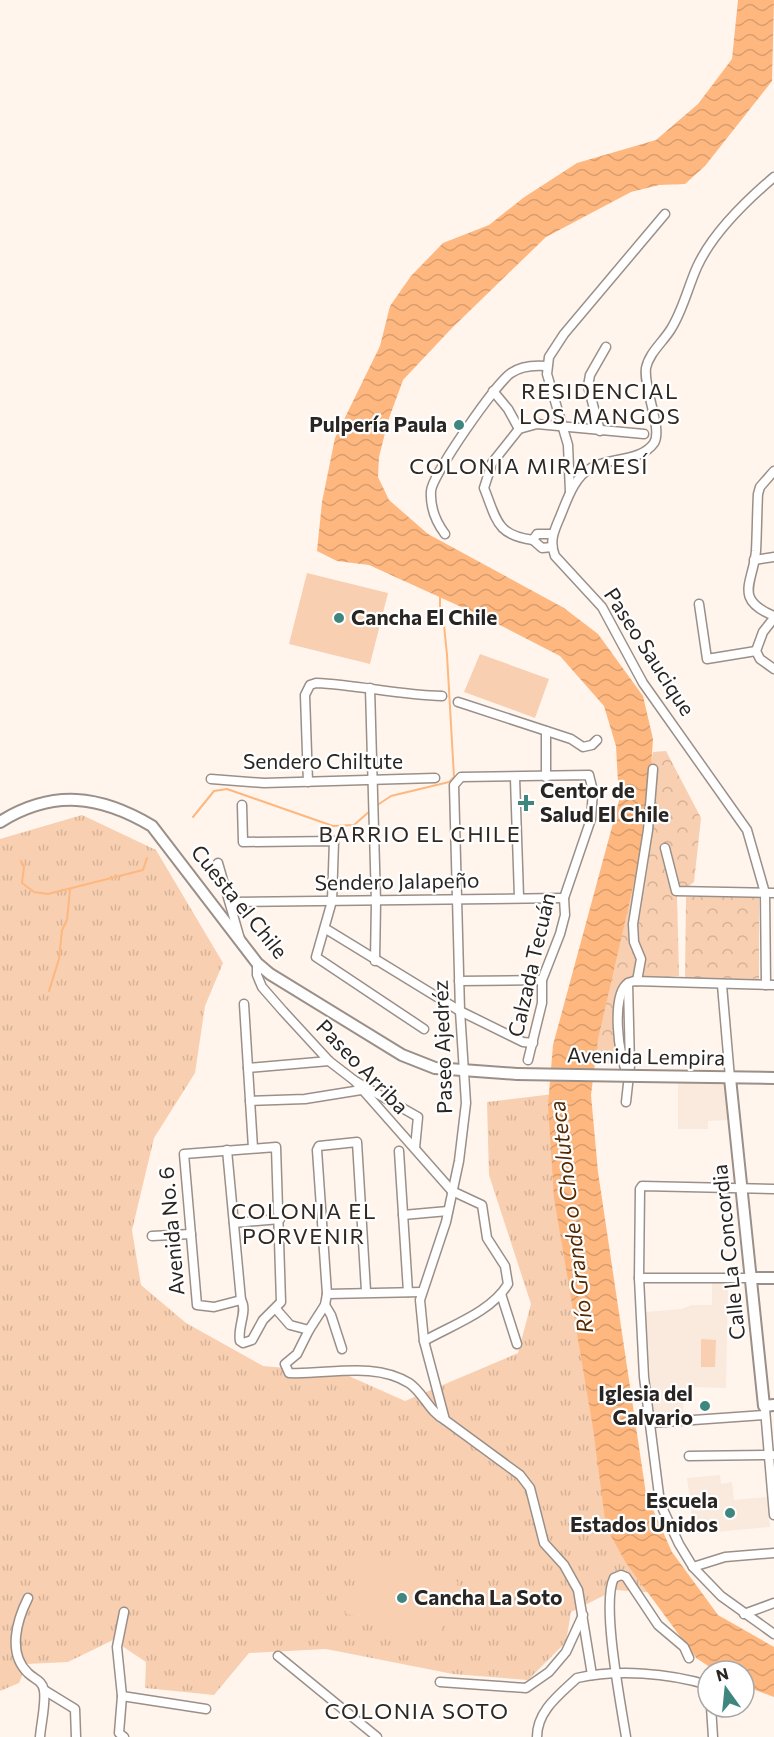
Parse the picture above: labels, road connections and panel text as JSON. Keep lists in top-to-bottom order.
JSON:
{
  "streets": {
    "main road": ["Cuesta el Chile", "Avenida Lempira", "Calle La Concordia"],
    "street": [
      "Paseo Saucique",
      "Sendero Chiltute",
      "Sendero Jalapeño",
      "Calzada Tecuán",
      "Paseo Ajedréz",
      "Paseo Arriba",
      "Avenida No. 6"
    ]
  },
  "crossings": [
    ["Sendero Jalapeño", "Calzada Tecuán"],
    ["Sendero Jalapeño", "Paseo Ajedréz"],
    ["Cuesta el Chile", "Paseo Ajedréz"],
    ["Cuesta el Chile", "Avenida Lempira"],
    ["Cuesta el Chile", "Paseo Arriba"],
    ["Paseo Ajedréz", "Paseo Arriba"],
    ["Avenida Lempira", "Calle La Concordia"]
  ],
  "districts": [
    "RESIDENCIAL LOS MANGOS",
    "COLONIA MIRAMESÍ",
    "BARRIO EL CHILE",
    "COLONIA EL PORVENIR",
    "COLONIA SOTO"
  ],
  "water": ["Río Grande o Choluteca"],
  "places": {
    "other": [
      "Pulpería Paula",
      "Cancha El Chile",
      "Iglesia del Calvario",
      "Escuela Estados Unidos",
      "Cancha La Soto"
    ],
    "health": ["Centor de Salud El Chile"]
  },
  "north": "top"
}
